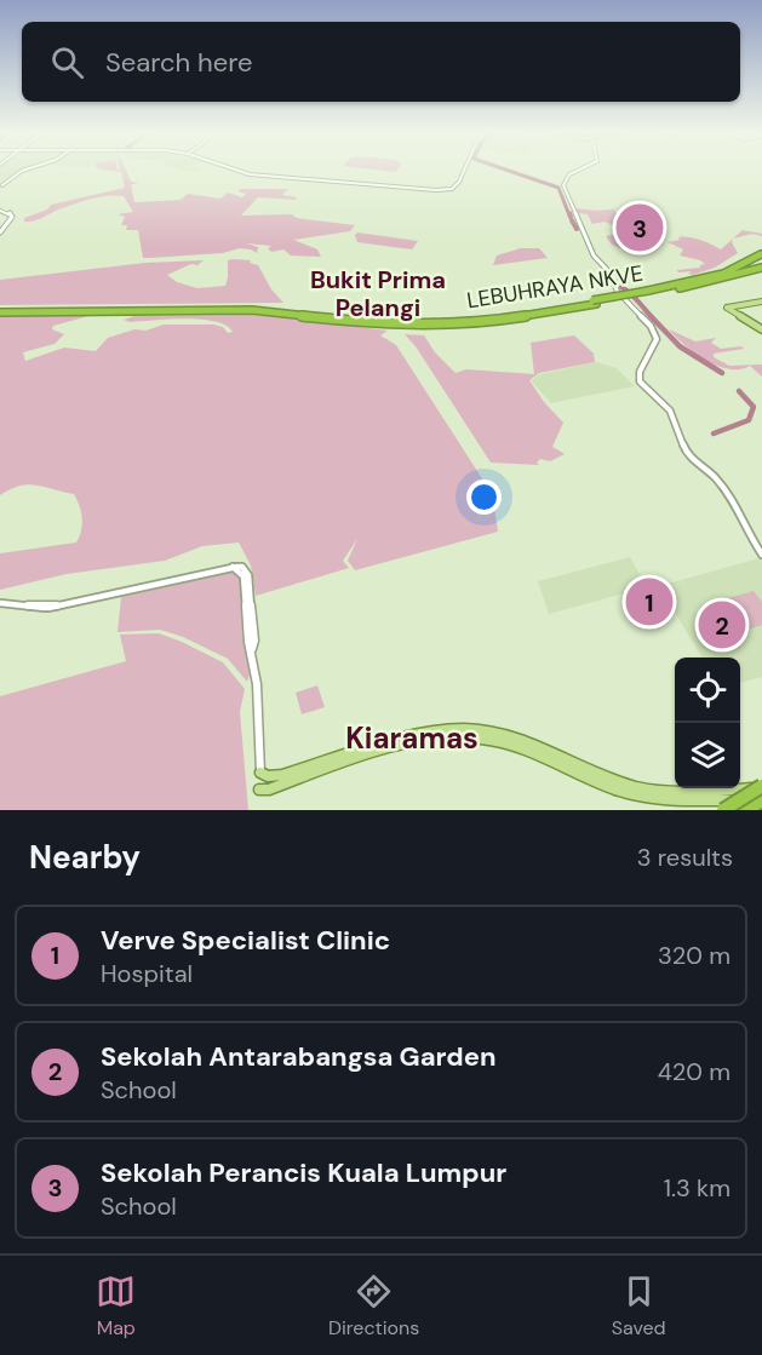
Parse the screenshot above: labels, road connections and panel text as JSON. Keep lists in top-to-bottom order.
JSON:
{
  "streets": {
    "highway": ["LEBUHRAYA NKVE"]
  },
  "districts": ["Bukit Prima Pelangi", "Kiaramas"],
  "page": {
    "search": "Search here",
    "pins": ["3", "1", "2"],
    "heading": ["Nearby", "3 results"],
    "list": [
      {
        "mark": "1",
        "name": "Verve Specialist Clinic",
        "note": "Hospital",
        "value": "320 m"
      },
      {
        "mark": "2",
        "name": "Sekolah Antarabangsa Garden",
        "note": "School",
        "value": "420 m"
      },
      {
        "mark": "3",
        "name": "Sekolah Perancis Kuala Lumpur",
        "note": "School",
        "value": "1.3 km"
      }
    ],
    "nav": ["Map", "Directions", "Saved"]
  }
}
